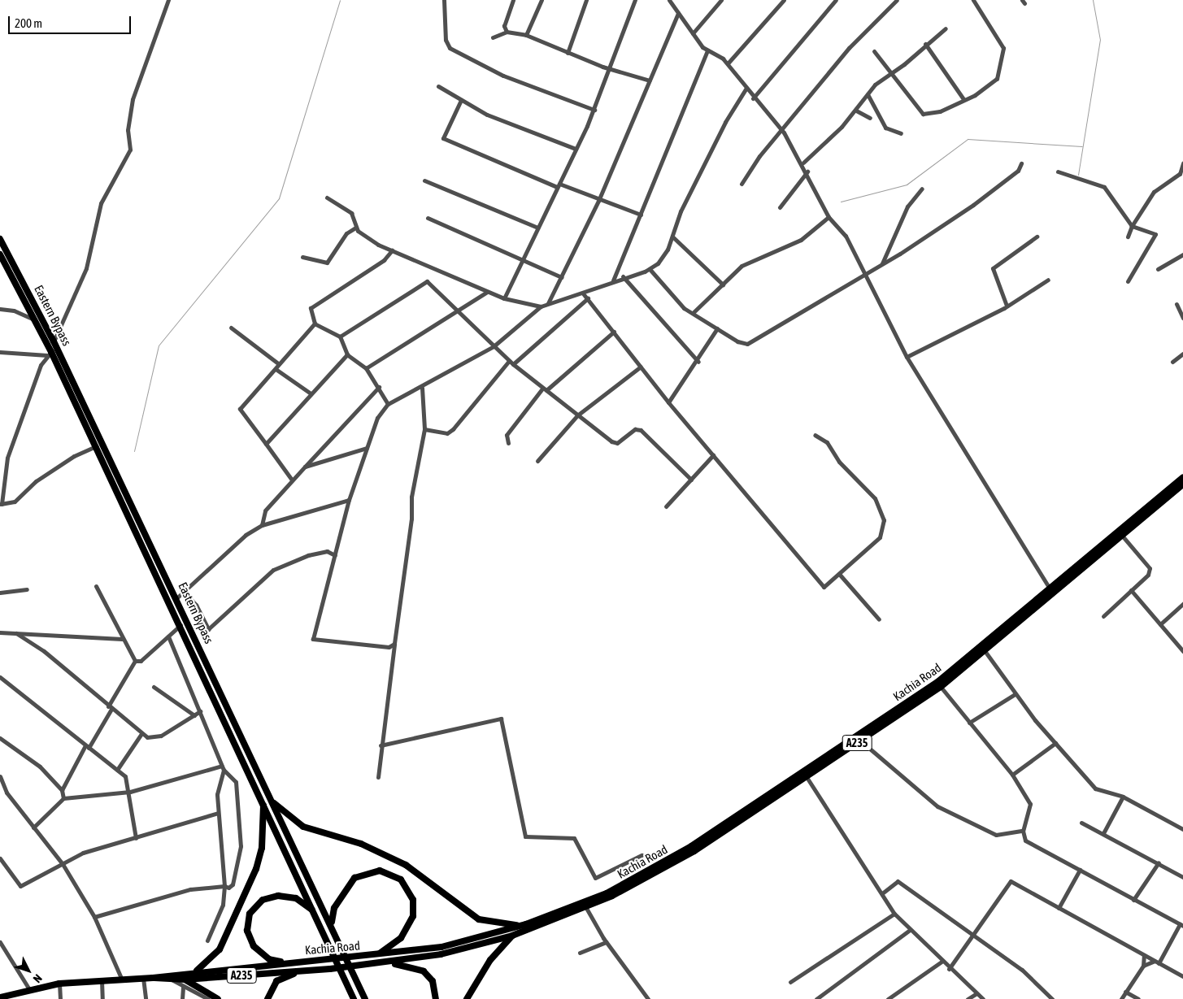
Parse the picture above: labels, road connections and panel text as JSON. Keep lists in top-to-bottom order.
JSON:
{
  "streets": {
    "highway": ["Eastern Bypass", "Kachia Road", "A235"]
  },
  "crossings": [
    ["Kachia Road", "A235"]
  ],
  "scale_bar": "200 m",
  "north": "bottom right"
}
